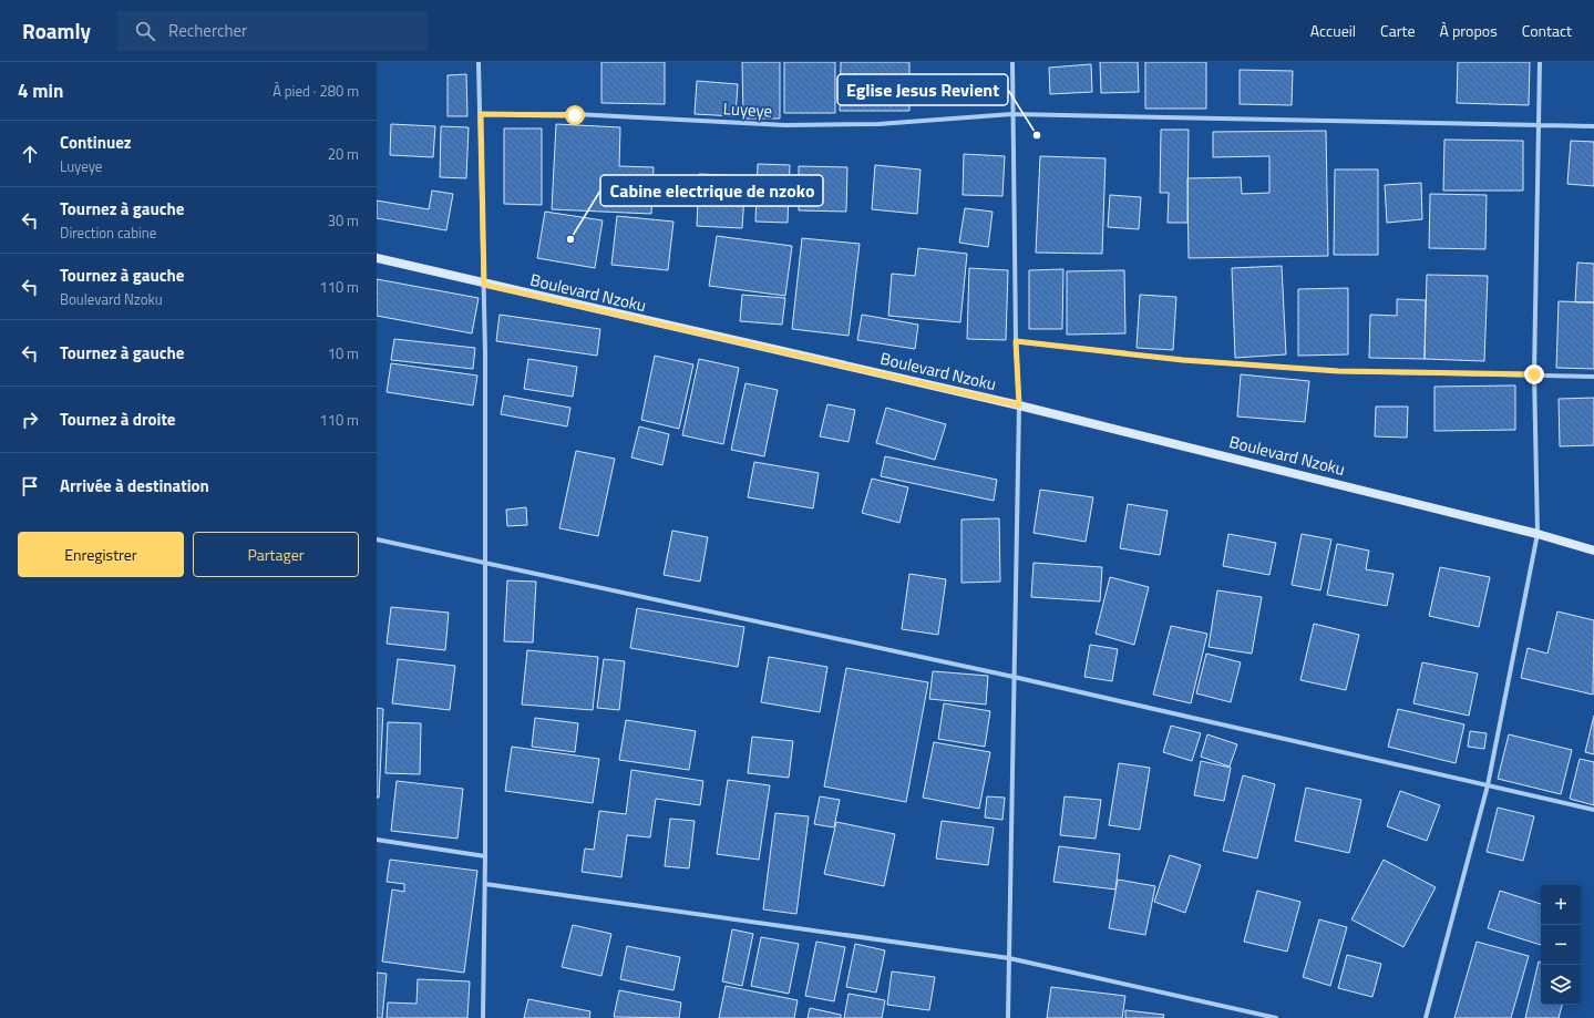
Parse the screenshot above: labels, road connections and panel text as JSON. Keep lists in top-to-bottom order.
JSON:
{
  "streets": {
    "street": ["Luyeye", "Boulevard Nzoku"]
  },
  "places": ["Eglise Jesus Revient", "Cabine electrique de nzoko"],
  "page": {
    "header": "Roamly",
    "search": "Rechercher",
    "nav": [
      "Accueil",
      "Carte",
      "À propos",
      "Contact"
    ],
    "heading": ["4 min", "À pied · 280 m"],
    "list": [
      ["Continuez", "Luyeye", "20 m"],
      ["Tournez à gauche", "Direction cabine", "30 m"],
      ["Tournez à gauche", "Boulevard Nzoku", "110 m"],
      ["Tournez à gauche", "10 m"],
      ["Tournez à droite", "110 m"],
      "Arrivée à destination"
    ],
    "buttons": ["Enregistrer", "Partager"],
    "map_buttons": ["+", "−"]
  }
}
